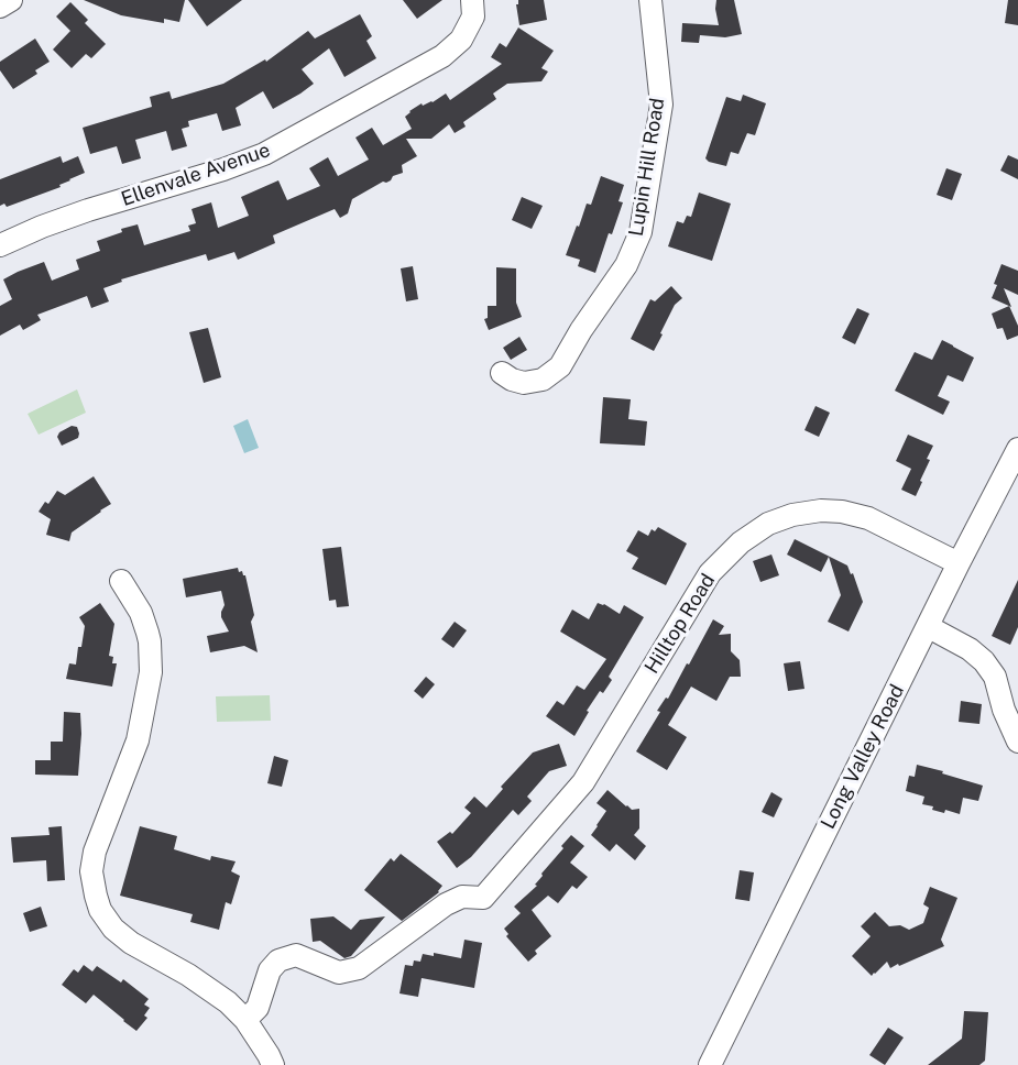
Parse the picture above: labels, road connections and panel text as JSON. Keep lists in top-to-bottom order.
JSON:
{
  "streets": {
    "street": [
      "Lupin Hill Road",
      "Ellenvale Avenue",
      "Hilltop Road",
      "Long Valley Road"
    ]
  },
  "crossings": [
    ["Hilltop Road", "Long Valley Road"]
  ]
}
